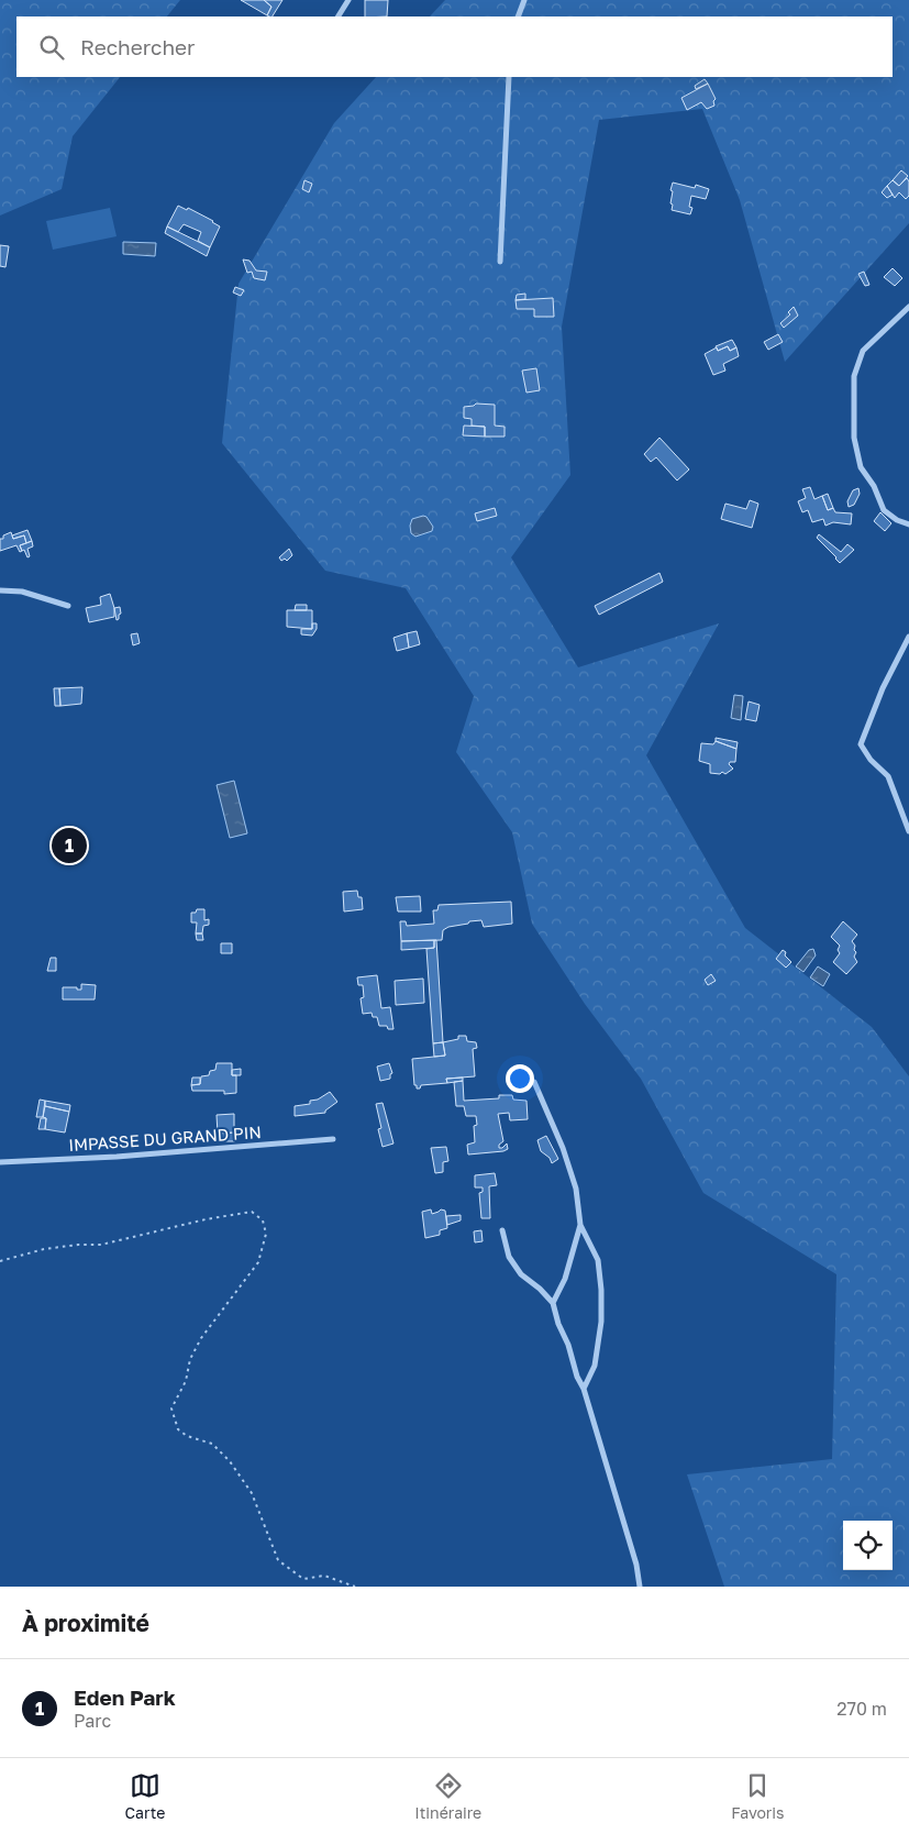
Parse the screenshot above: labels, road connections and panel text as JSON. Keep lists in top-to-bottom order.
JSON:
{
  "streets": {
    "street": ["IMPASSE DU GRAND PIN"]
  },
  "page": {
    "search": "Rechercher",
    "pins": "1",
    "heading": "À proximité",
    "list": [
      {
        "mark": "1",
        "name": "Eden Park",
        "note": "Parc",
        "value": "270 m"
      }
    ],
    "nav": ["Carte", "Itinéraire", "Favoris"]
  }
}
